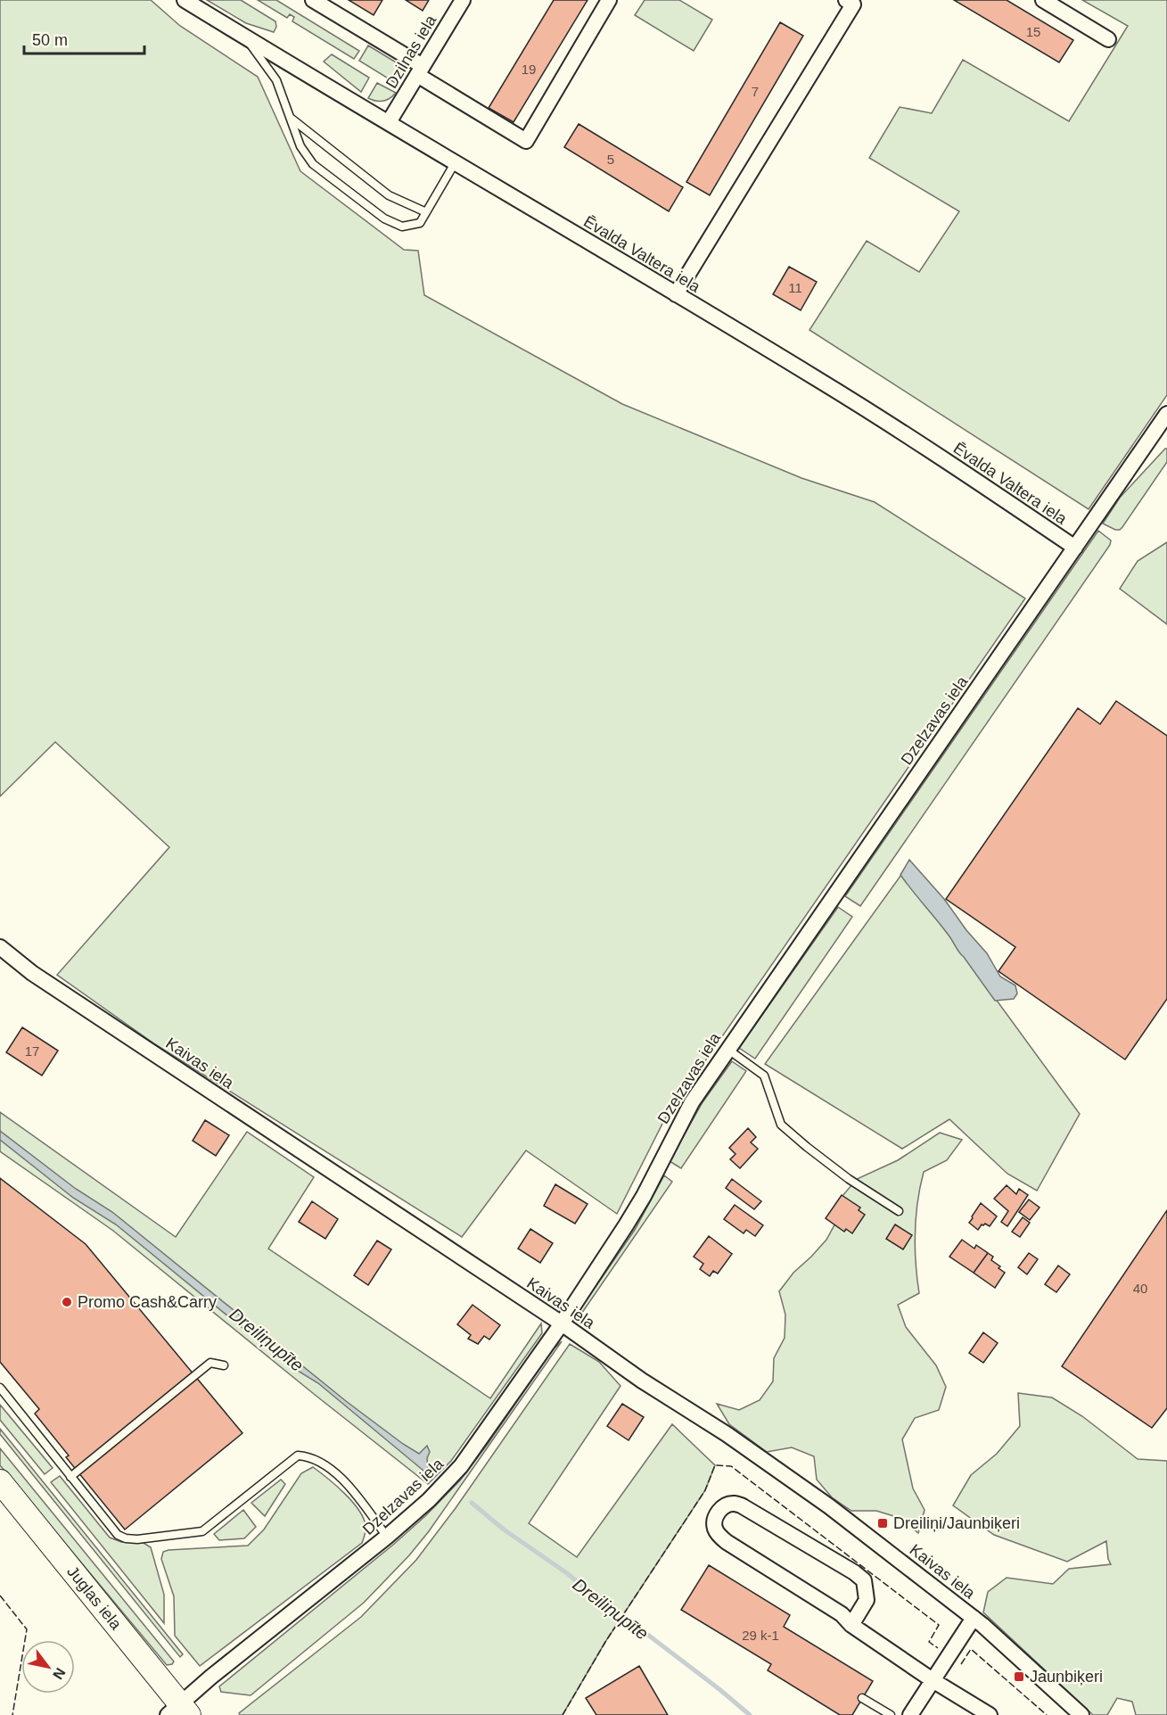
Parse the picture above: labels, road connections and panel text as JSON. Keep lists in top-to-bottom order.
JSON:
{
  "streets": {
    "main road": ["Juglas iela"],
    "street": [
      "Dzilnas iela",
      "Ēvalda Valtera iela",
      "Dzelzavas iela",
      "Kaivas iela"
    ]
  },
  "crossings": [
    ["Dzilnas iela", "Ēvalda Valtera iela"],
    ["Ēvalda Valtera iela", "Dzelzavas iela"],
    ["Dzelzavas iela", "Kaivas iela"],
    ["Dzelzavas iela", "Juglas iela"]
  ],
  "water": ["Dreiliņupīte"],
  "places": {
    "other": ["Promo Cash&Carry"],
    "transit": ["Dreiliņi/Jaunbiķeri", "Jaunbiķeri"]
  },
  "house_numbers": [
    "15",
    "19",
    "7",
    "5",
    "11",
    "17",
    "40",
    "29 k-1"
  ],
  "scale_bar": "50 m",
  "north": "bottom right"
}
